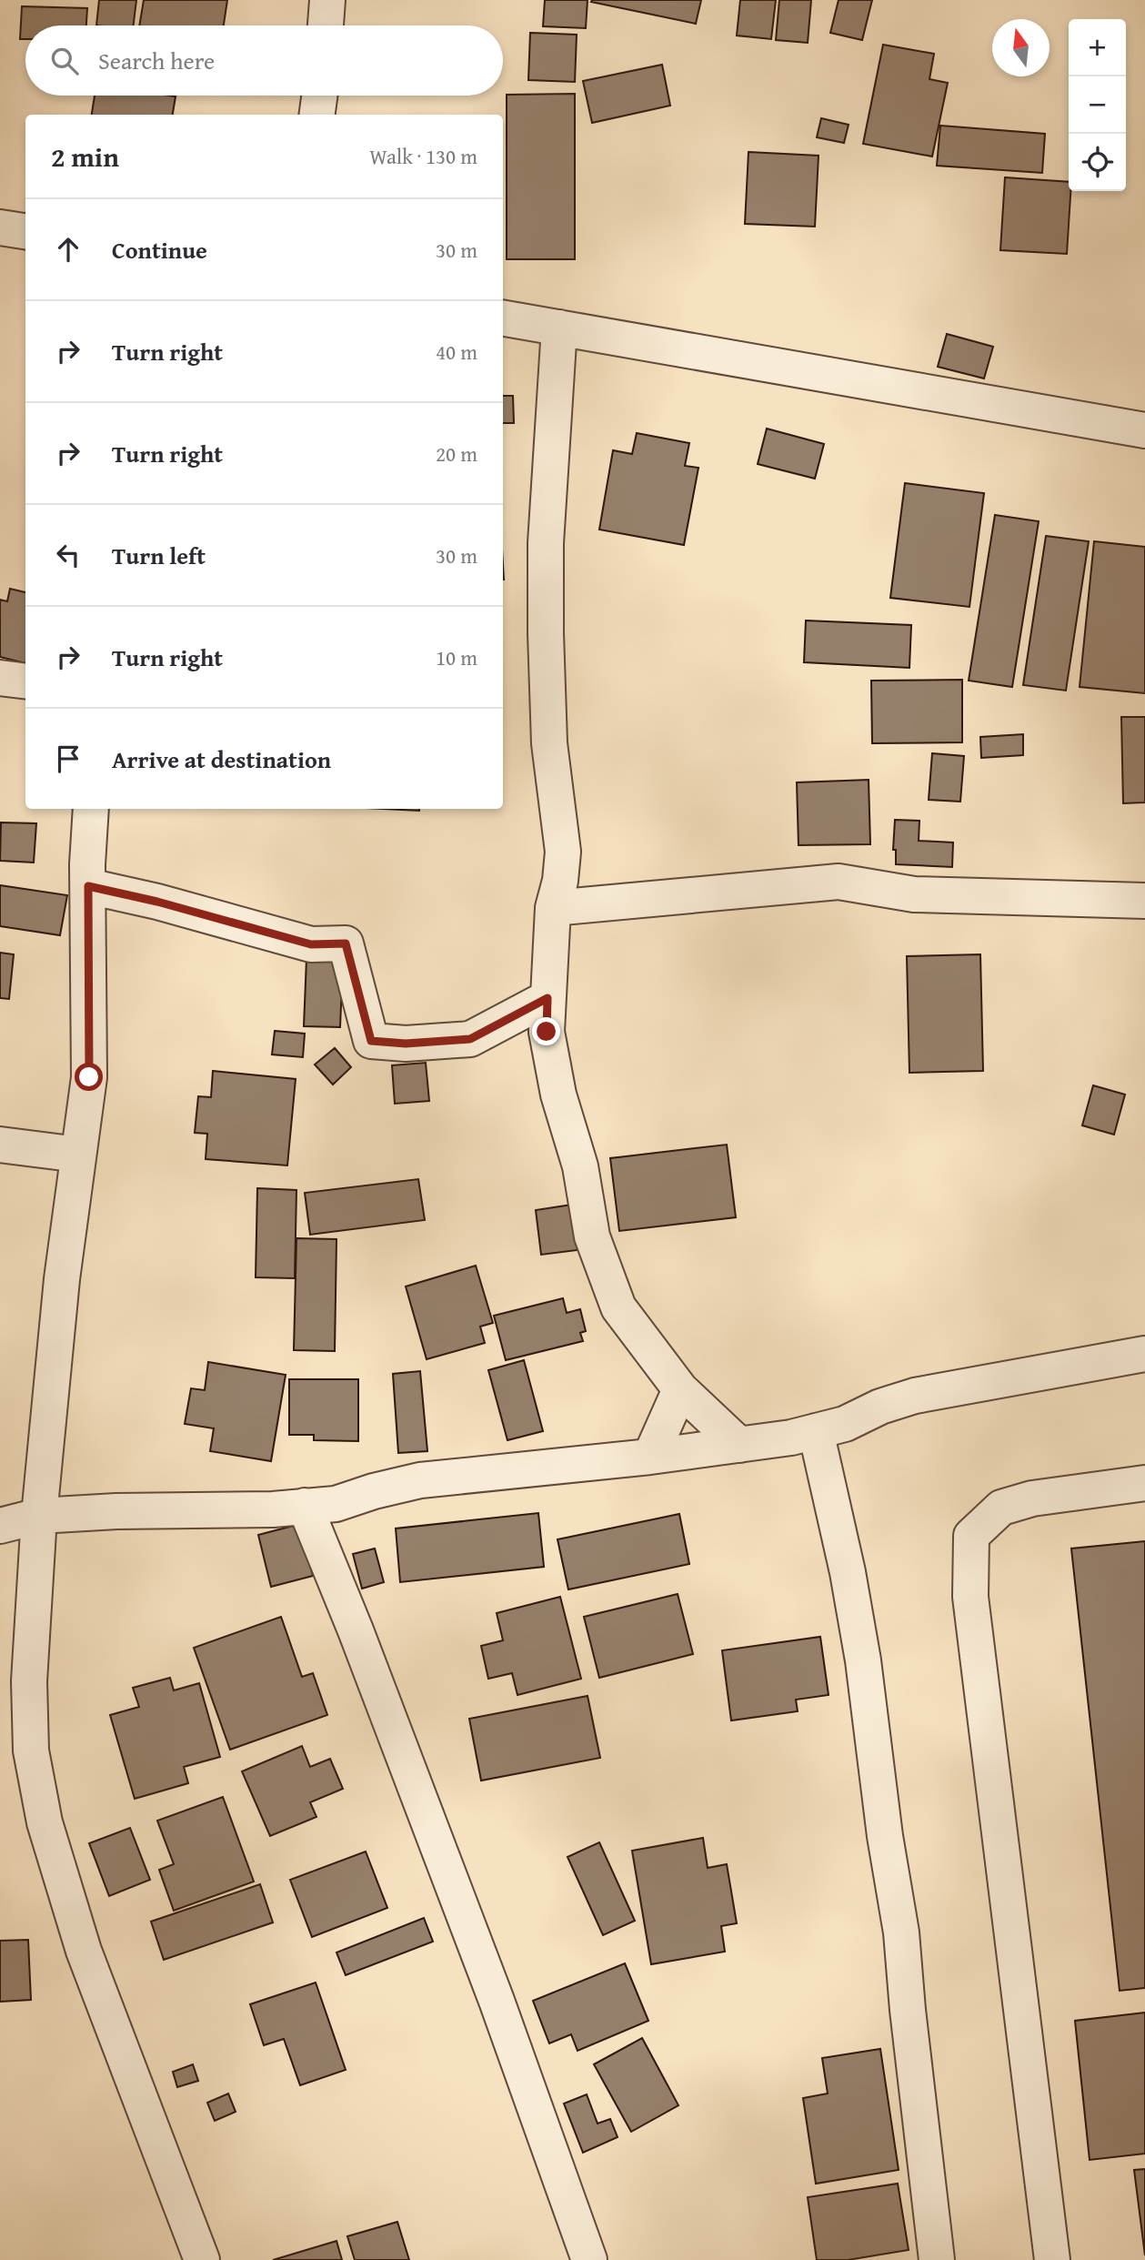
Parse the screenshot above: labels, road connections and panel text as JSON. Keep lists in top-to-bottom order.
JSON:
{
  "north": "top",
  "page": {
    "map_buttons": ["+", "−"],
    "search": "Search here",
    "heading": ["2 min", "Walk · 130 m"],
    "list": [
      ["Continue", "30 m"],
      ["Turn right", "40 m"],
      ["Turn right", "20 m"],
      ["Turn left", "30 m"],
      ["Turn right", "10 m"],
      "Arrive at destination"
    ]
  }
}
